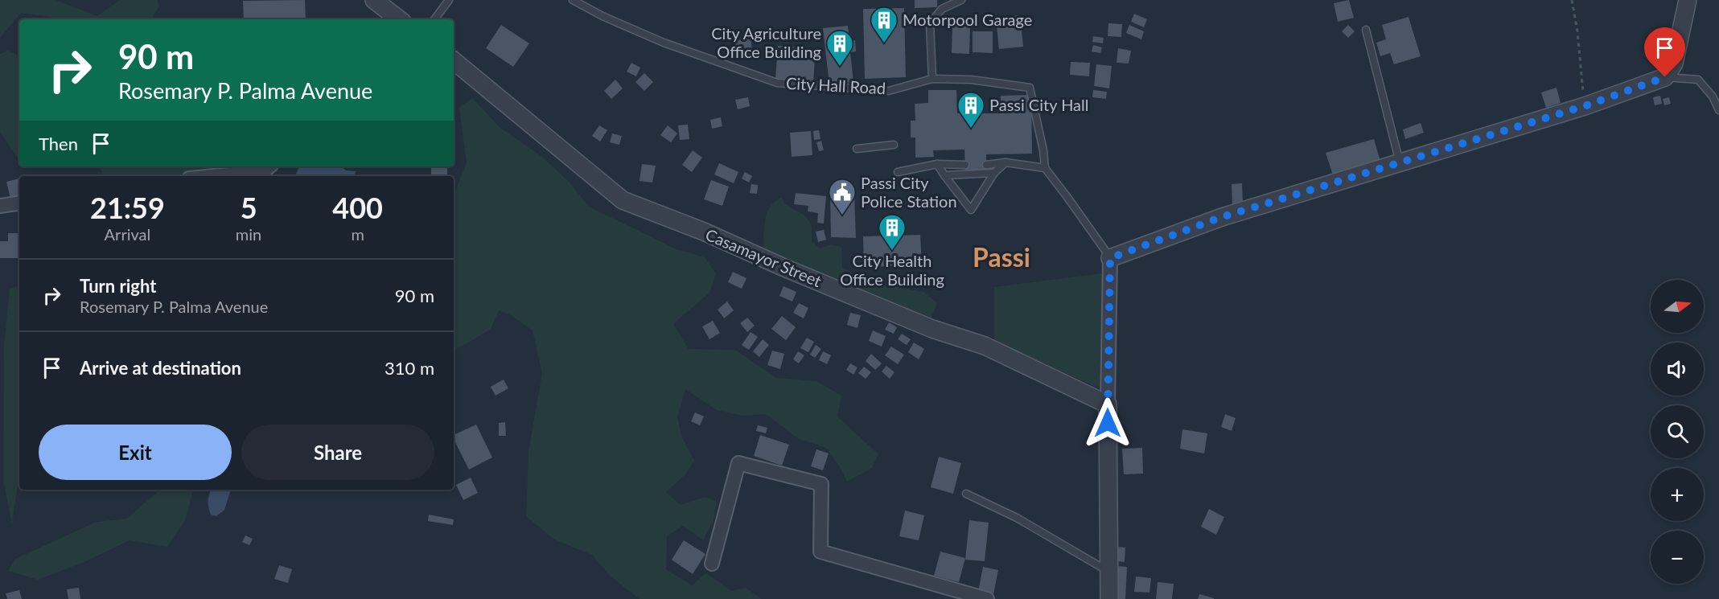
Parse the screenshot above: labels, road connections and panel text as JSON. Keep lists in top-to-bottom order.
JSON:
{
  "streets": {
    "street": ["Casamayor Street"],
    "lane": ["City Hall Road"]
  },
  "districts": ["Passi"],
  "places": {
    "building": [
      "Motorpool Garage",
      "City Agriculture Office Building",
      "Passi City Hall",
      "City Health Office Building"
    ],
    "public building": ["Passi City Police Station"]
  },
  "north": "right",
  "page": {
    "turn": ["90 m", "Rosemary P. Palma Avenue"],
    "then": "Then",
    "eta": [
      "21:59",
      "Arrival",
      "5",
      "min",
      "400",
      "m"
    ],
    "list": [
      {
        "name": "Turn right",
        "note": "Rosemary P. Palma Avenue",
        "value": "90 m"
      },
      {
        "name": "Arrive at destination",
        "value": "310 m"
      }
    ],
    "map_buttons": ["+", "−"],
    "buttons": ["Exit", "Share"]
  }
}
